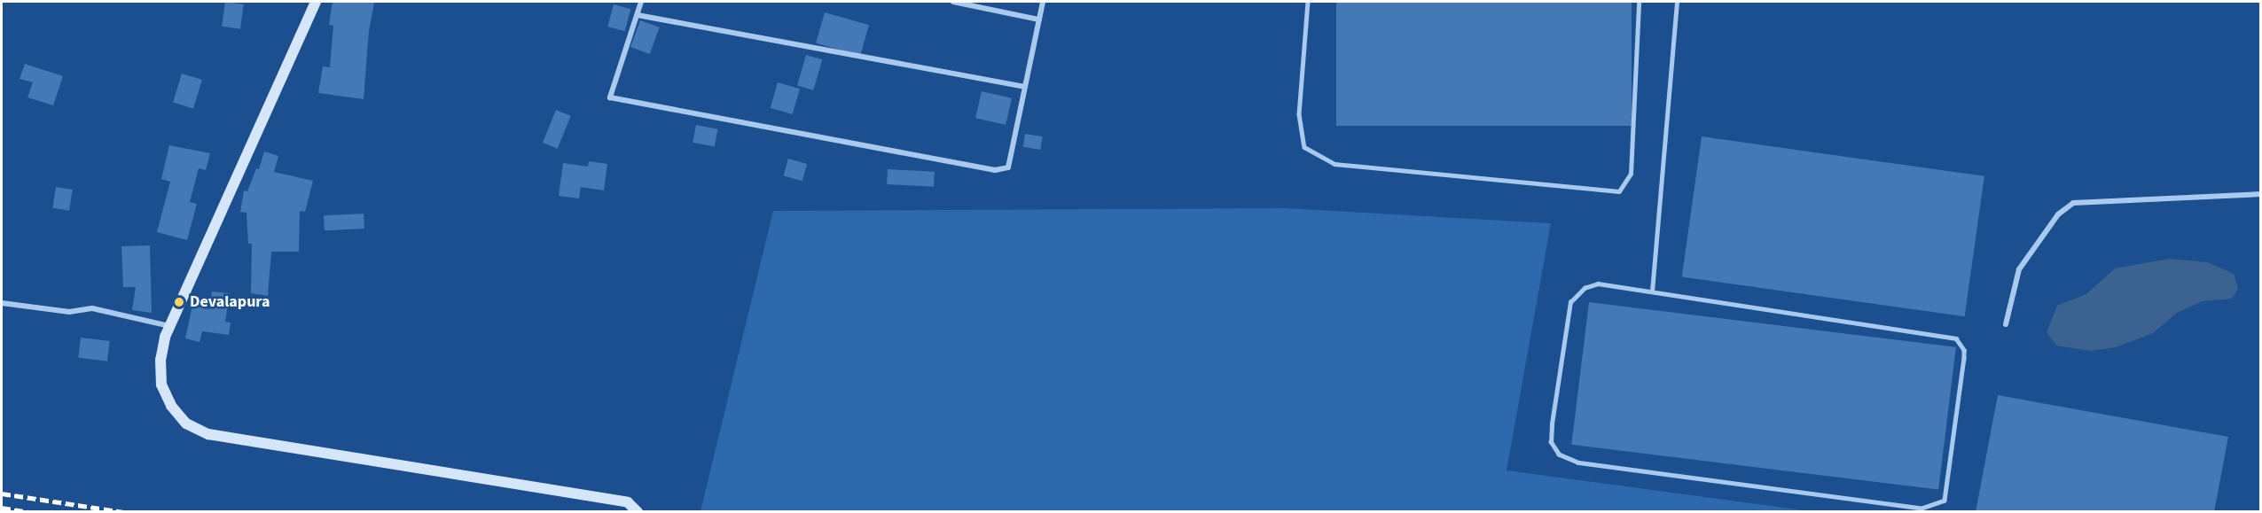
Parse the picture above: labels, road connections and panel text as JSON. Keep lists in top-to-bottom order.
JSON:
{
  "places": ["Devalapura"]
}
